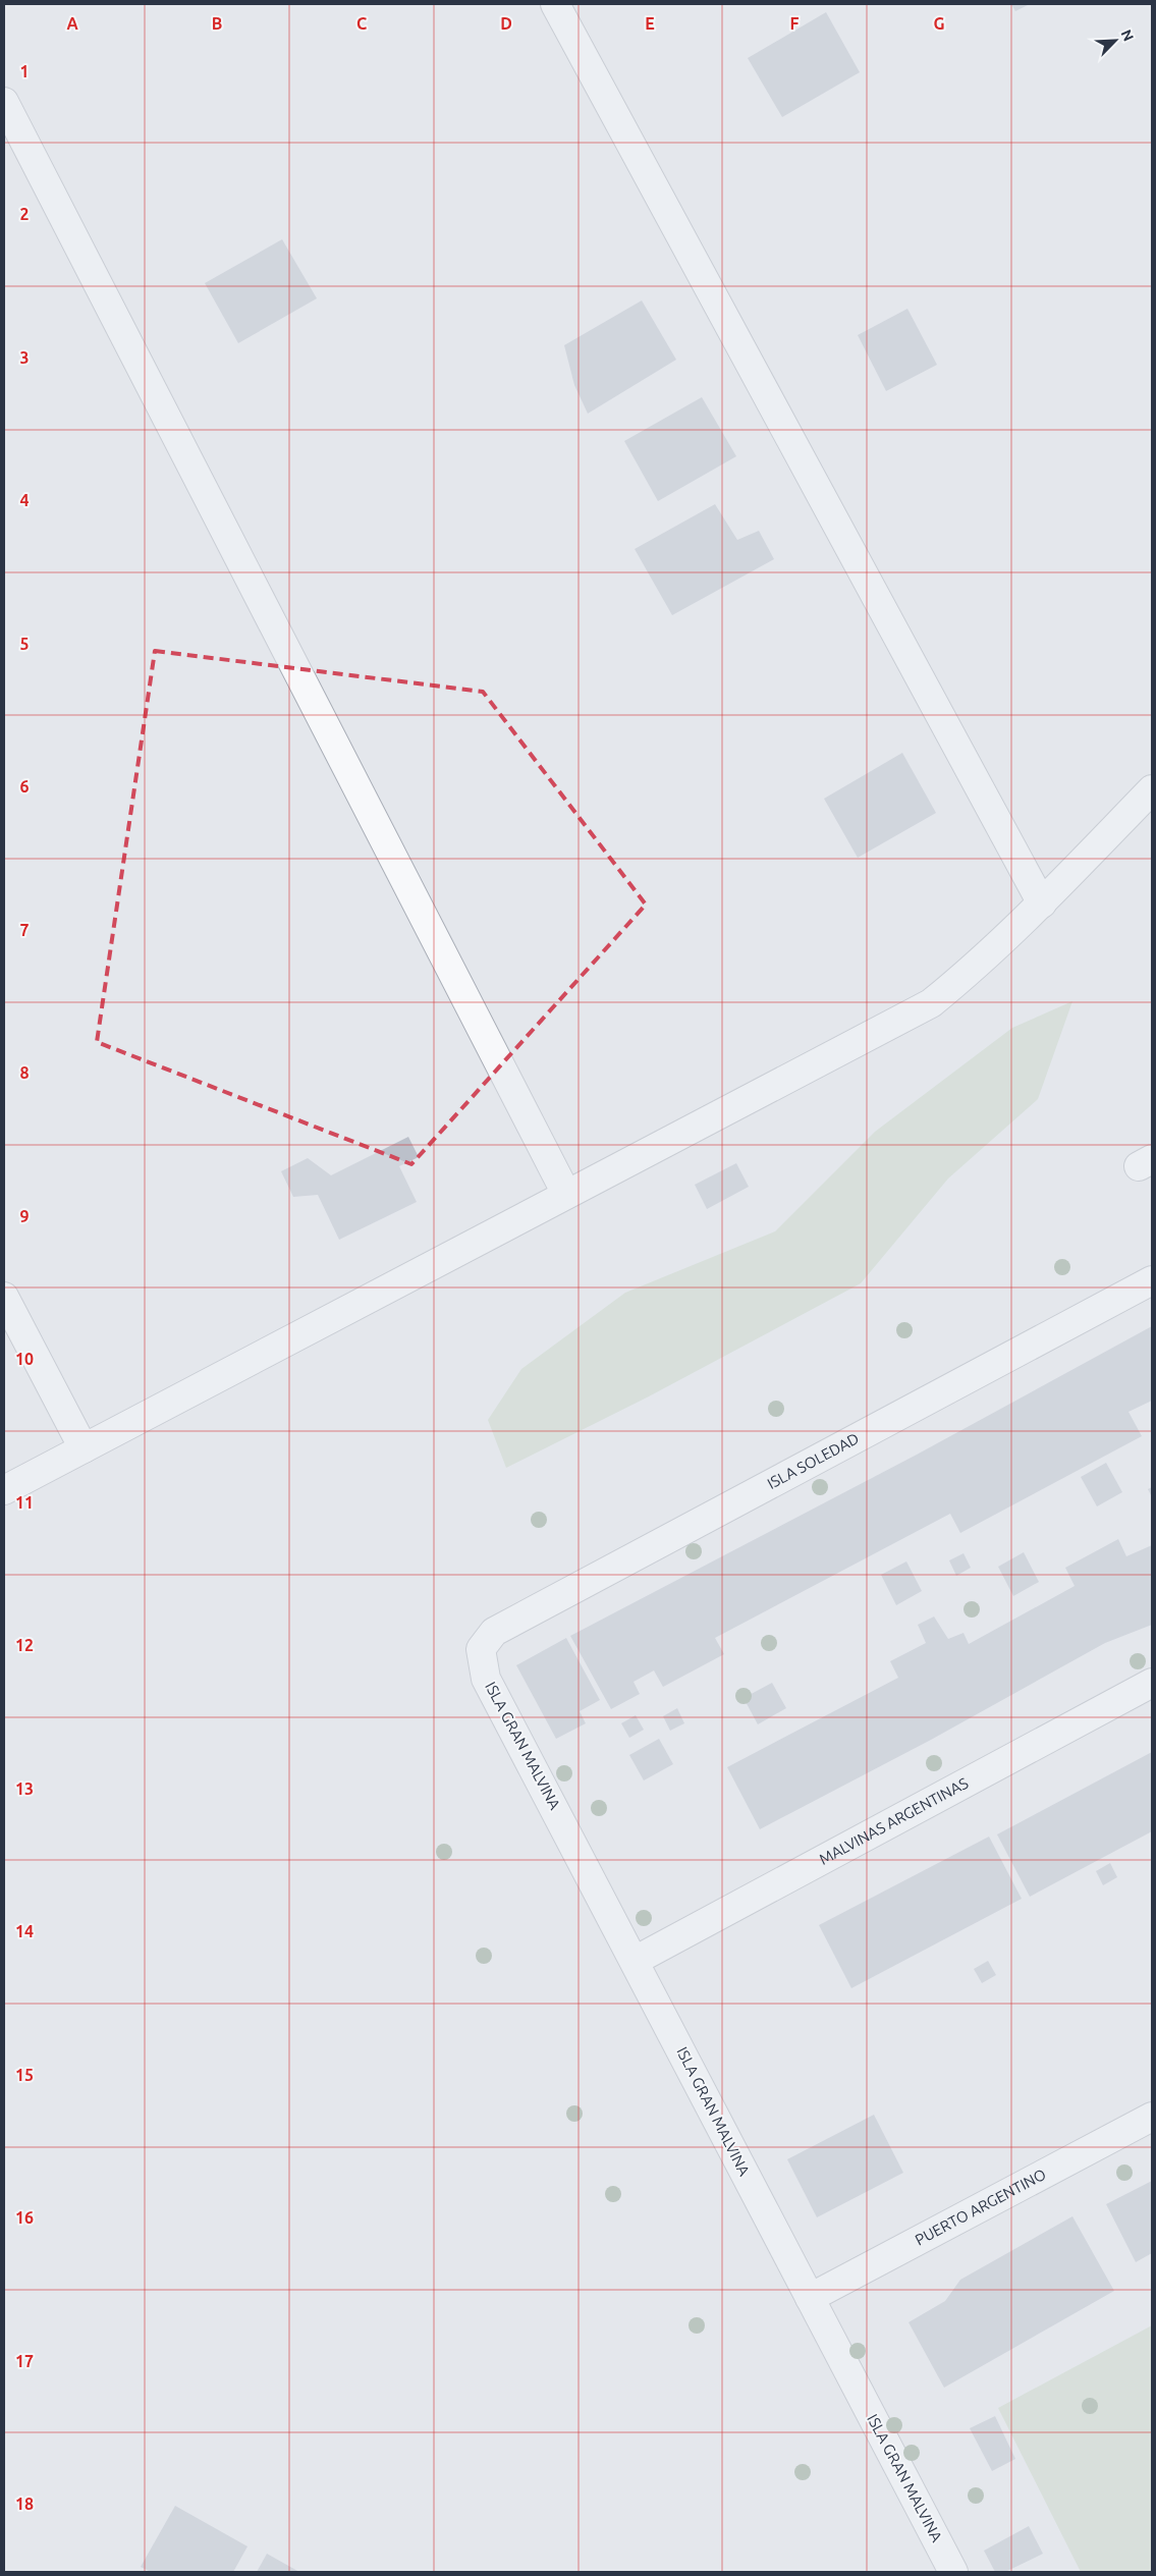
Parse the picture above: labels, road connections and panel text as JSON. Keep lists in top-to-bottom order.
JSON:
{
  "streets": {
    "street": [
      "ISLA SOLEDAD",
      "ISLA GRAN MALVINA",
      "MALVINAS ARGENTINAS",
      "PUERTO ARGENTINO"
    ]
  },
  "crossings": [
    ["ISLA SOLEDAD", "ISLA GRAN MALVINA"],
    ["ISLA GRAN MALVINA", "MALVINAS ARGENTINAS"],
    ["ISLA GRAN MALVINA", "PUERTO ARGENTINO"]
  ],
  "north": "top right",
  "grid": {
    "columns": [
      "A",
      "B",
      "C",
      "D",
      "E",
      "F",
      "G"
    ],
    "rows": [
      "1",
      "2",
      "3",
      "4",
      "5",
      "6",
      "7",
      "8",
      "9",
      "10",
      "11",
      "12",
      "13",
      "14",
      "15",
      "16",
      "17",
      "18"
    ]
  }
}
